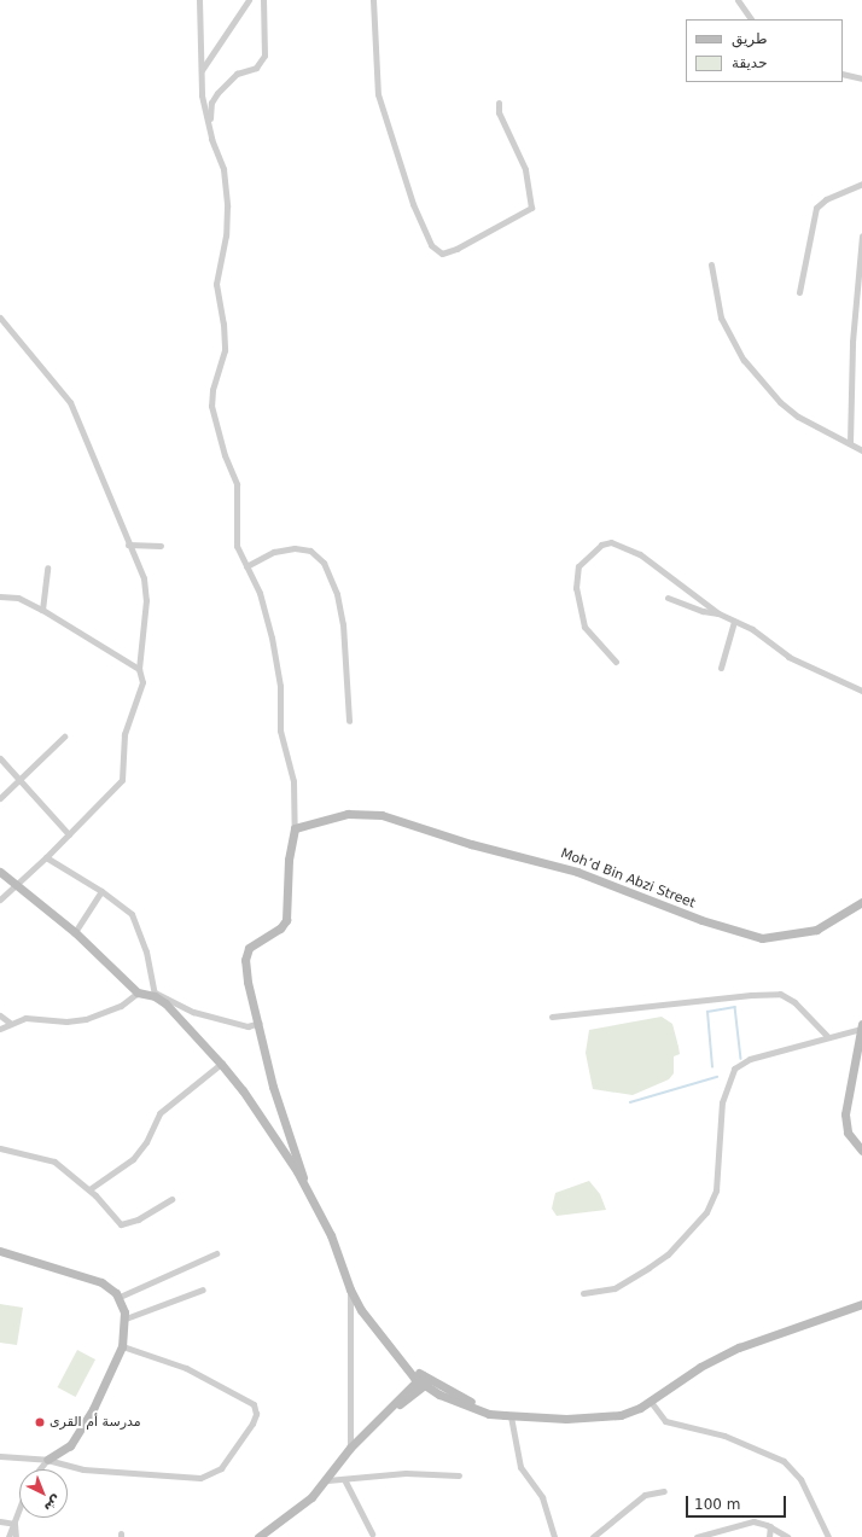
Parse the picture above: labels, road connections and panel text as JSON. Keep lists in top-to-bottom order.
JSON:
{
  "streets": {
    "main road": ["Moh’d Bin Abzi Street"]
  },
  "places": ["مدرسة أم القرى"],
  "legend": ["طريق", "حديقة"],
  "scale_bar": "100 m",
  "north": "bottom right"
}
